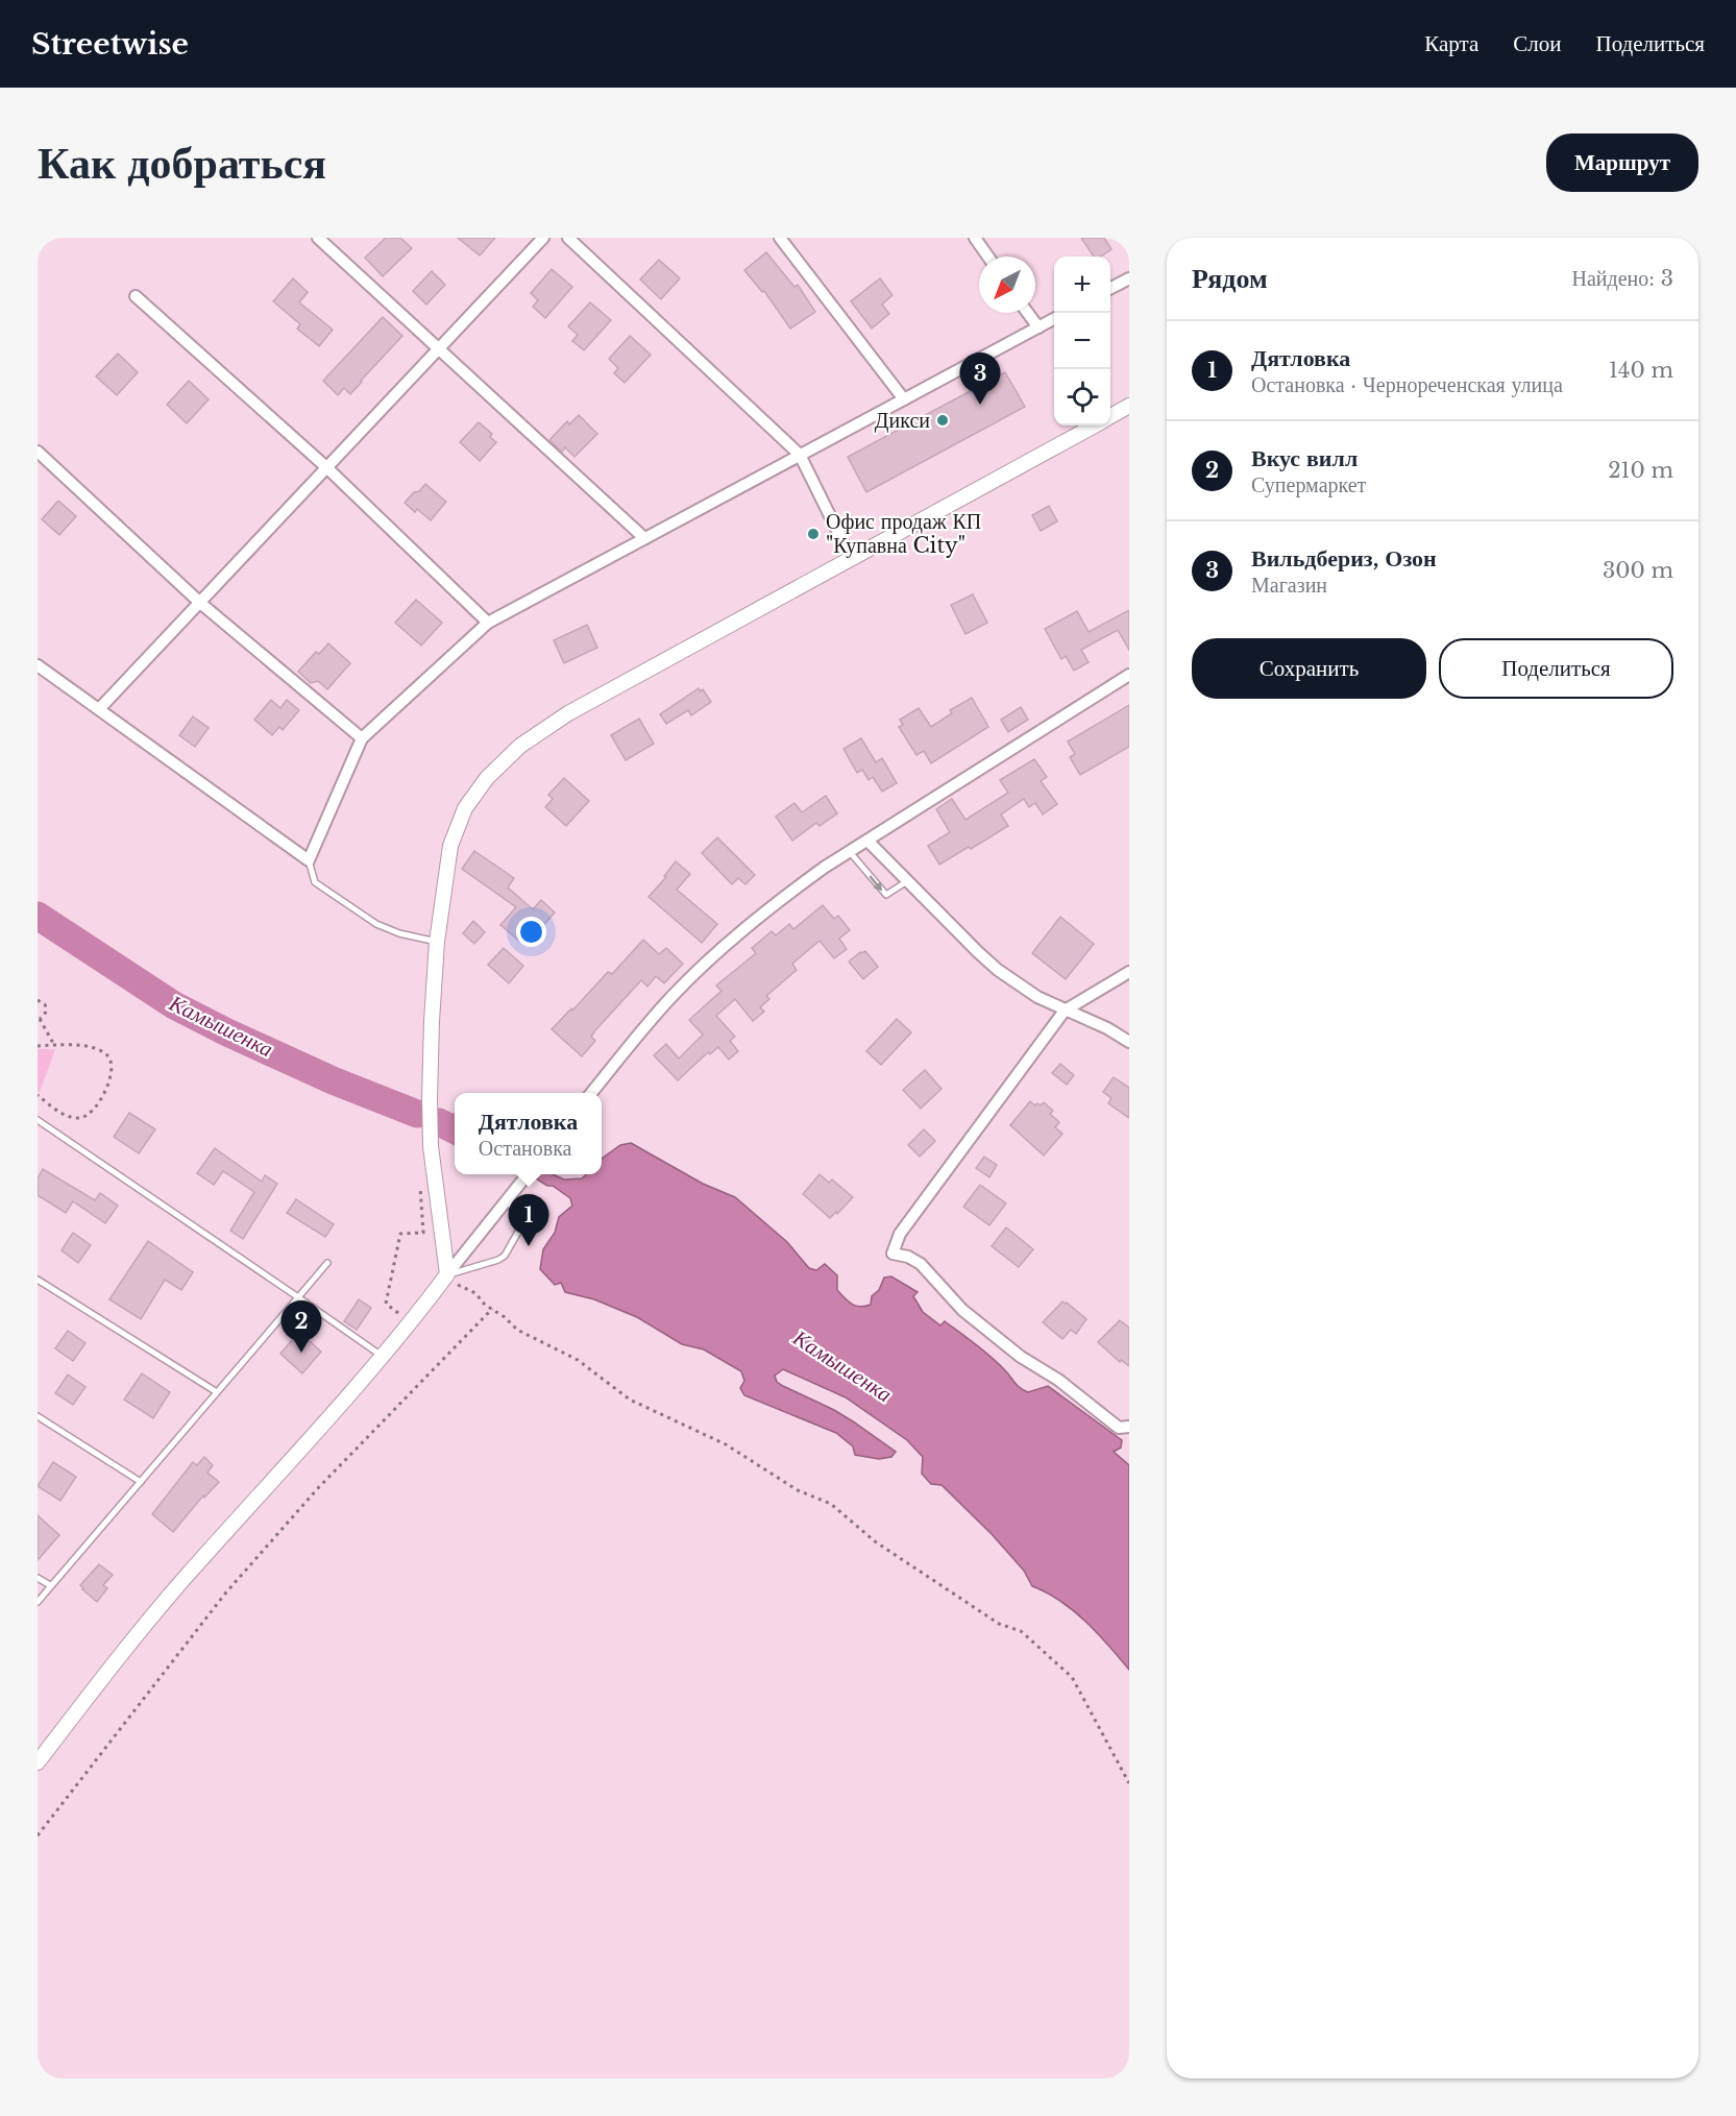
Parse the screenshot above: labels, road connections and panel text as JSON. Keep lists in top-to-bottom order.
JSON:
{
  "water": ["Камышенка"],
  "places": ["Дикси", "Офис продаж КП \"Купавна City\""],
  "north": "bottom left",
  "page": {
    "header": "Streetwise",
    "nav": ["Карта", "Слои", "Поделиться"],
    "buttons": [
      "Маршрут",
      ["Сохранить", "Поделиться"]
    ],
    "title": "Как добраться",
    "heading": ["Рядом", "Найдено: 3"],
    "map_buttons": ["+", "−"],
    "list": [
      {
        "mark": "1",
        "name": "Дятловка",
        "note": "Остановка · Чернореченская улица",
        "value": "140 m"
      },
      {
        "mark": "2",
        "name": "Вкус вилл",
        "note": "Супермаркет",
        "value": "210 m"
      },
      {
        "mark": "3",
        "name": "Вильдбериз, Озон",
        "note": "Магазин",
        "value": "300 m"
      }
    ],
    "pins": ["3", "1", "2"],
    "popup": ["Дятловка", "Остановка"]
  }
}
